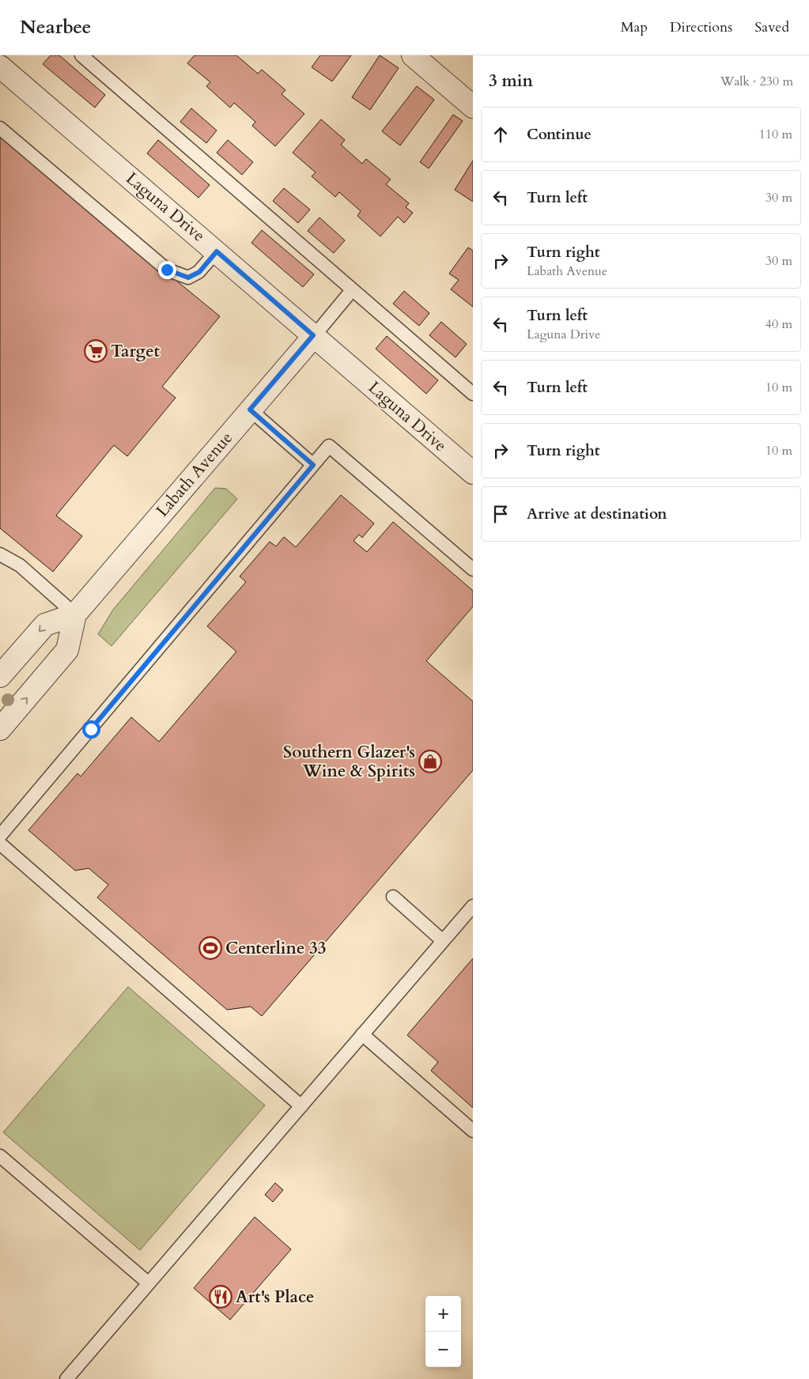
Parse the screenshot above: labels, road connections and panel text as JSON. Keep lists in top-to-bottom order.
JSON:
{
  "streets": {
    "street": ["Laguna Drive", "Labath Avenue"]
  },
  "crossings": [
    ["Laguna Drive", "Labath Avenue"]
  ],
  "places": {
    "supermarket": ["Target"],
    "shop": ["Southern Glazer's Wine & Spirits"],
    "sports": ["Centerline 33"],
    "restaurant": ["Art's Place"]
  },
  "page": {
    "header": "Nearbee",
    "nav": ["Map", "Directions", "Saved"],
    "heading": ["3 min", "Walk · 230 m"],
    "list": [
      ["Continue", "110 m"],
      ["Turn left", "30 m"],
      ["Turn right", "Labath Avenue", "30 m"],
      ["Turn left", "Laguna Drive", "40 m"],
      ["Turn left", "10 m"],
      ["Turn right", "10 m"],
      "Arrive at destination"
    ],
    "map_buttons": ["+", "−"]
  }
}
